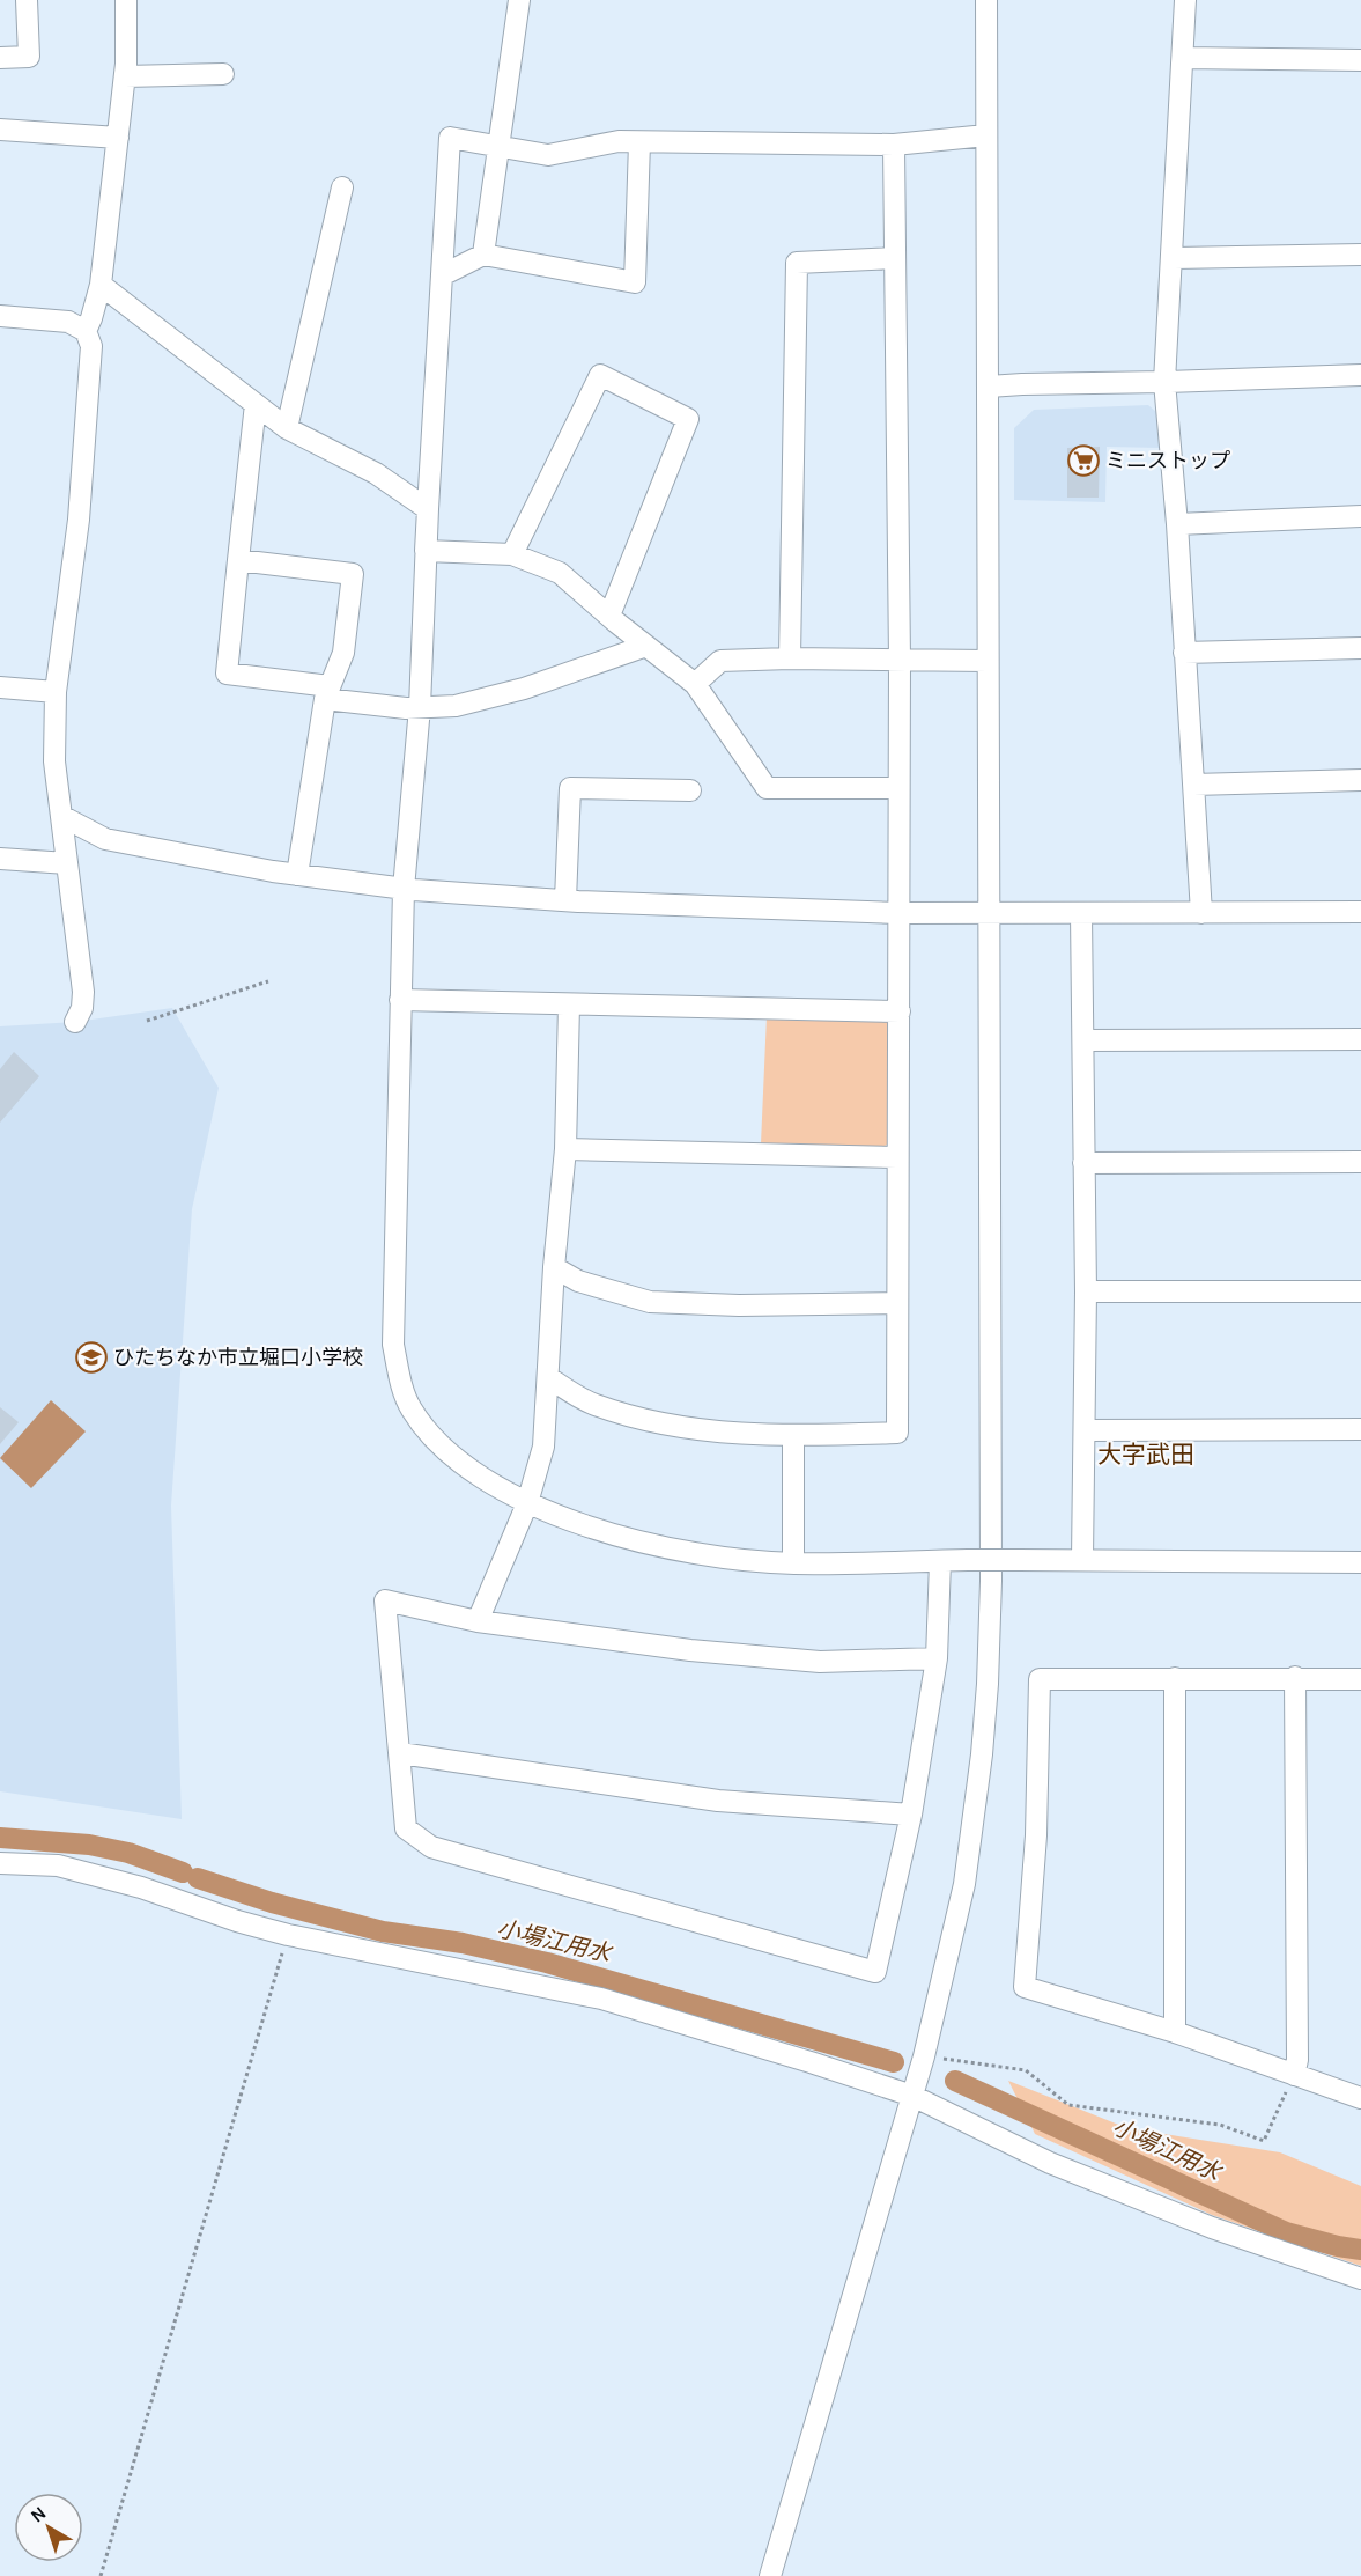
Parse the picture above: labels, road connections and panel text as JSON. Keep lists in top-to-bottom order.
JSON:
{
  "districts": ["大字武田"],
  "water": ["小場江用水"],
  "places": {
    "supermarket": ["ミニストップ"],
    "school or university": ["ひたちなか市立堀口小学校"]
  },
  "north": "top left"
}
